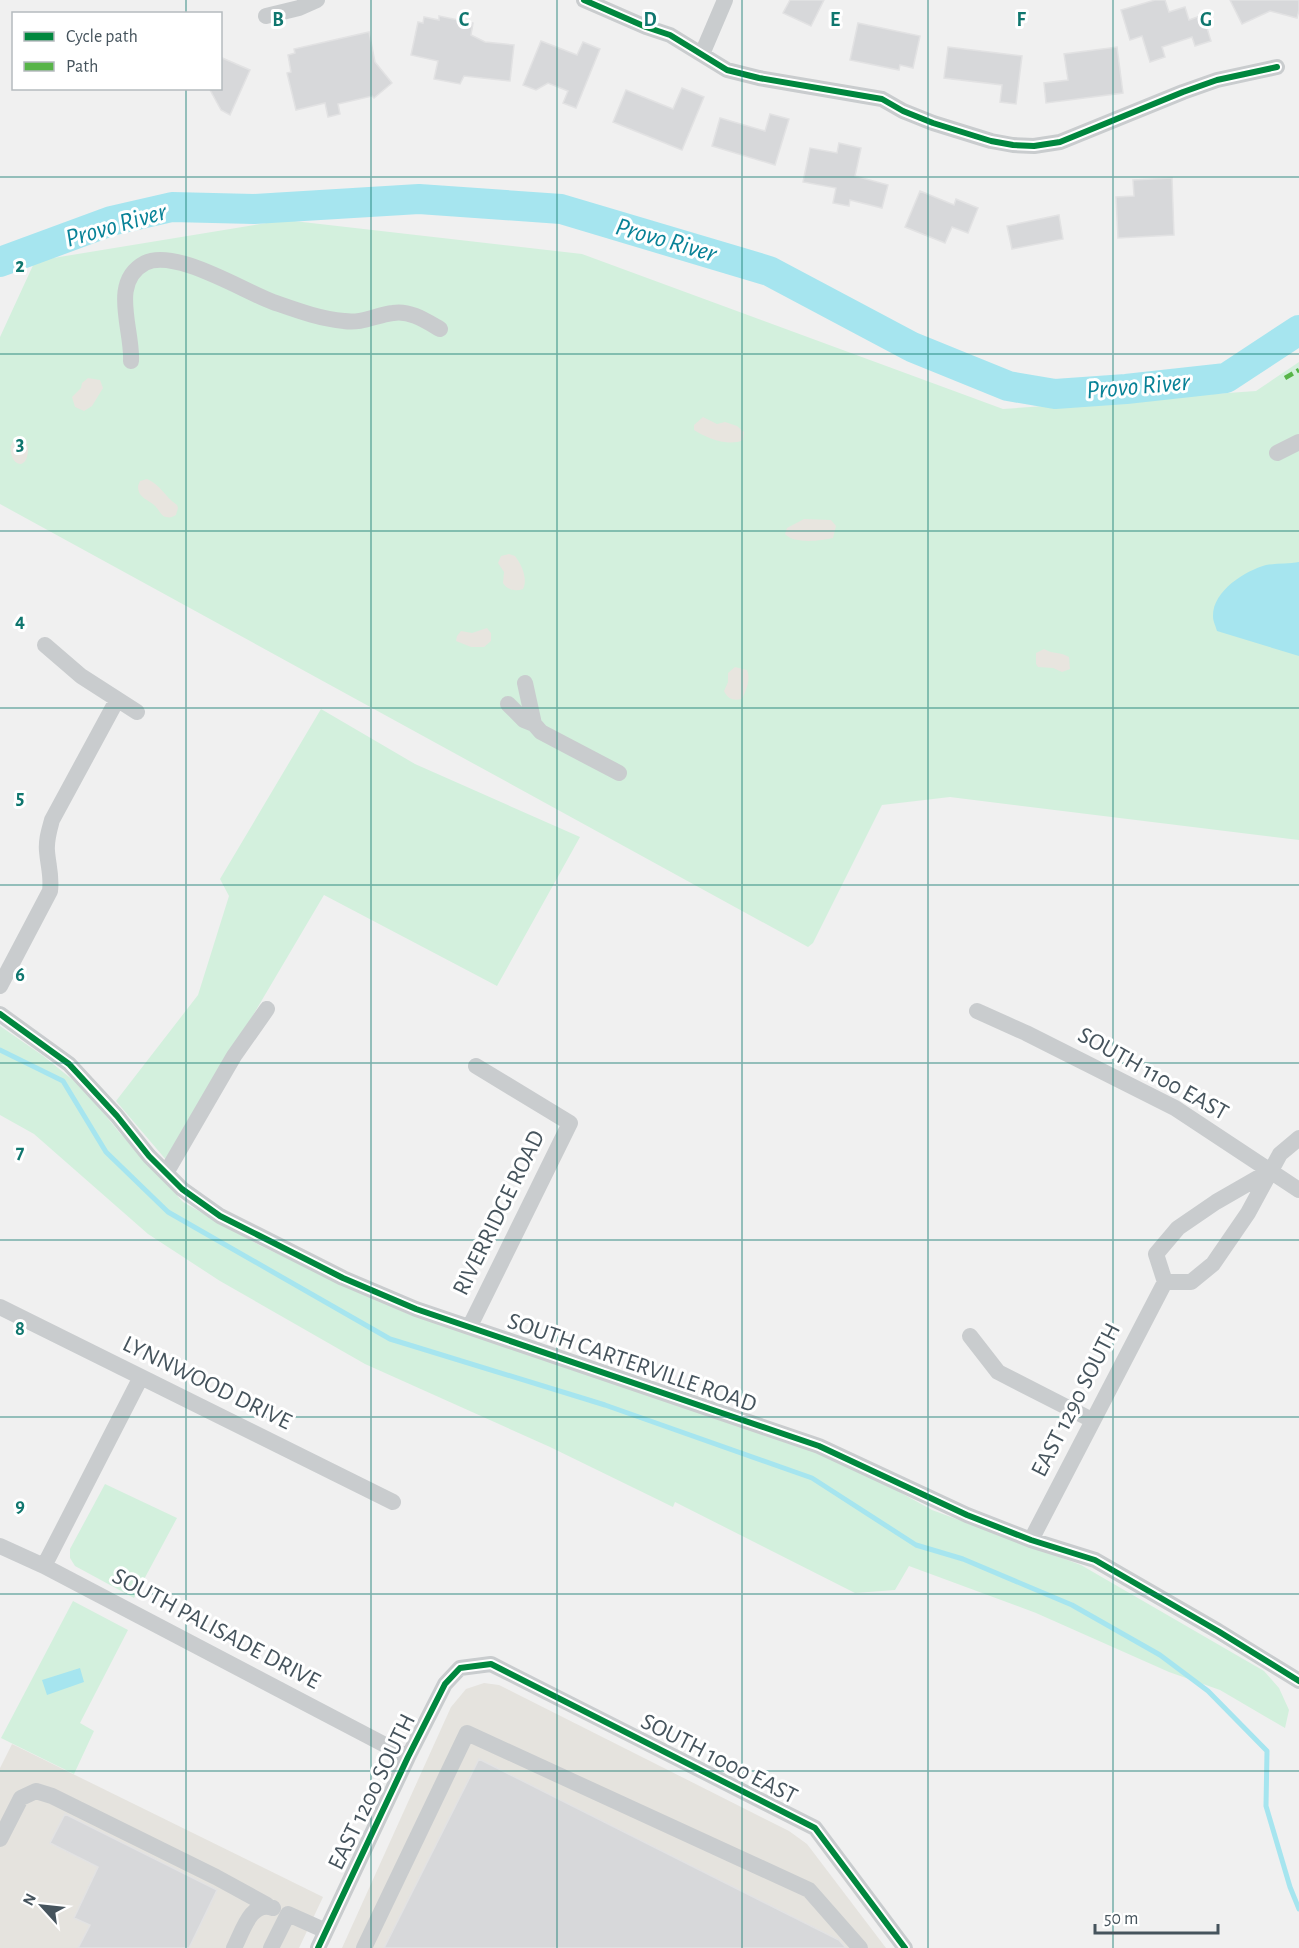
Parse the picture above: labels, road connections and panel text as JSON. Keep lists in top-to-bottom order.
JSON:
{
  "streets": {
    "street": [
      "SOUTH 1100 EAST",
      "RIVERRIDGE ROAD",
      "SOUTH CARTERVILLE ROAD",
      "LYNNWOOD DRIVE",
      "EAST 1290 SOUTH",
      "SOUTH PALISADE DRIVE",
      "SOUTH 1000 EAST",
      "EAST 1200 SOUTH"
    ]
  },
  "crossings": [
    ["RIVERRIDGE ROAD", "SOUTH CARTERVILLE ROAD"],
    ["SOUTH CARTERVILLE ROAD", "EAST 1290 SOUTH"],
    ["SOUTH PALISADE DRIVE", "EAST 1200 SOUTH"],
    ["SOUTH 1000 EAST", "EAST 1200 SOUTH"]
  ],
  "water": ["Provo River"],
  "legend": ["Cycle path", "Path"],
  "scale_bar": "50 m",
  "north": "top left",
  "grid": {
    "columns": [
      "B",
      "C",
      "D",
      "E",
      "F",
      "G"
    ],
    "rows": [
      "2",
      "3",
      "4",
      "5",
      "6",
      "7",
      "8",
      "9"
    ]
  }
}
